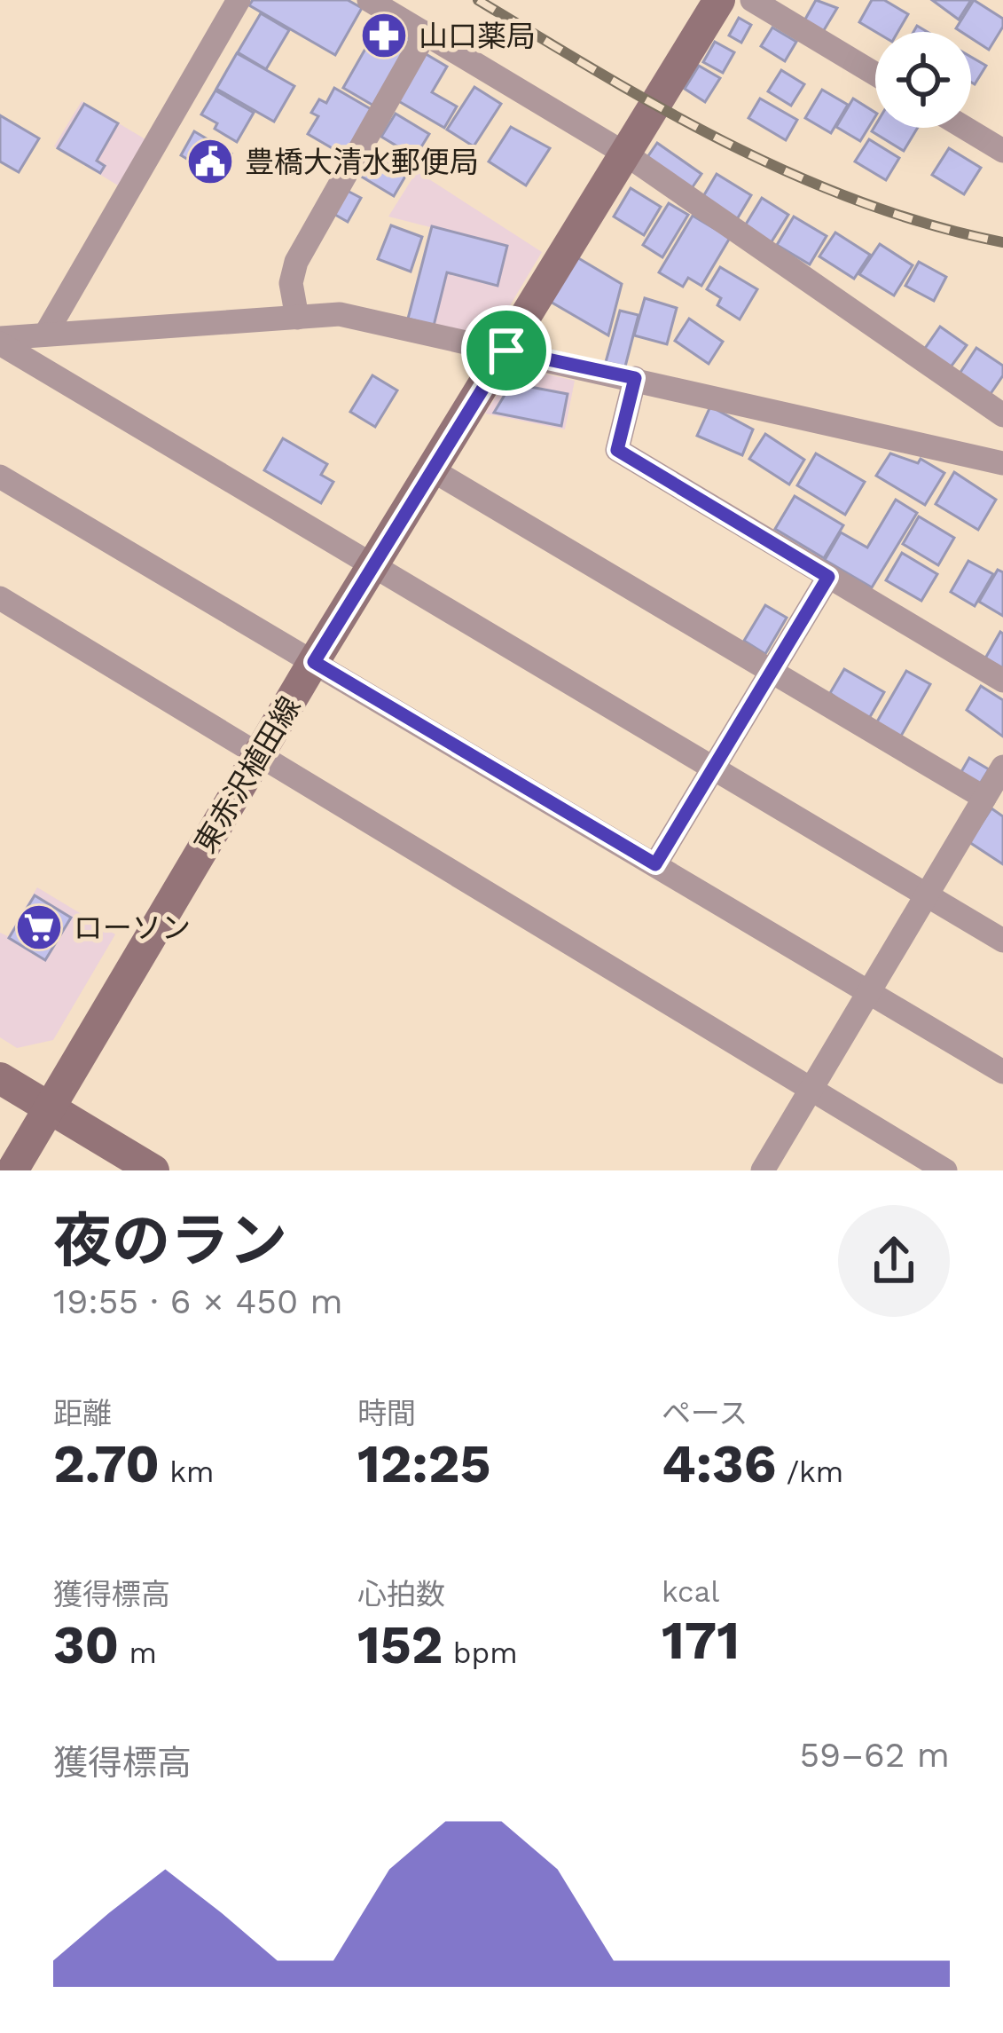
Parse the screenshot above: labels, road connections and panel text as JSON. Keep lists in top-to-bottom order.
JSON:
{
  "streets": {
    "main road": ["東赤沢植田線"]
  },
  "places": {
    "pharmacy": ["山口薬局"],
    "public building": ["豊橋大清水郵便局"],
    "supermarket": ["ローソン"]
  },
  "page": {
    "heading": ["夜のラン", "19:55 · 6 × 450 m"],
    "stats": [
      ["距離", "2.70 km"],
      ["時間", "12:25"],
      ["ペース", "4:36 /km"],
      ["獲得標高", "30 m"],
      ["心拍数", "152 bpm"],
      ["kcal", "171"]
    ],
    "chart": ["獲得標高", "59–62 m"]
  }
}
